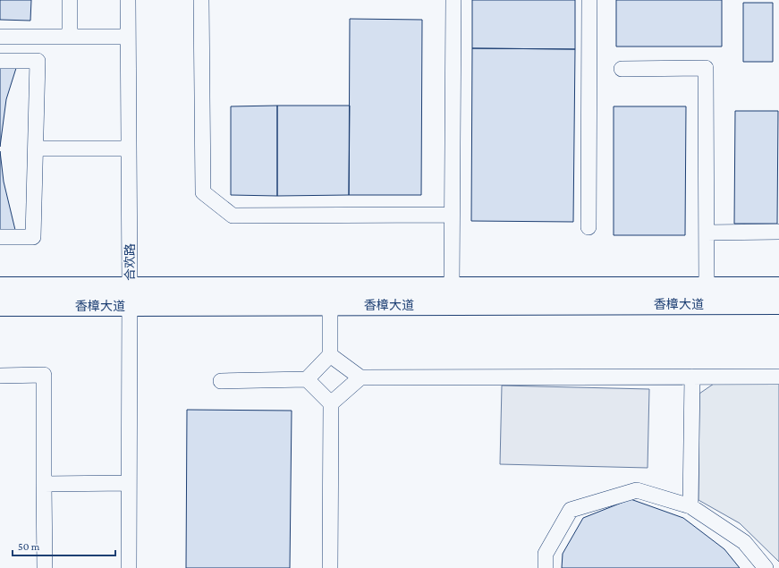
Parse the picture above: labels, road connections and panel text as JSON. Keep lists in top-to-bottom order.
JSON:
{
  "streets": {
    "main road": ["香樟大道"],
    "street": ["合欢路"]
  },
  "crossings": [
    ["合欢路", "香樟大道"]
  ],
  "scale_bar": "50 m"
}
